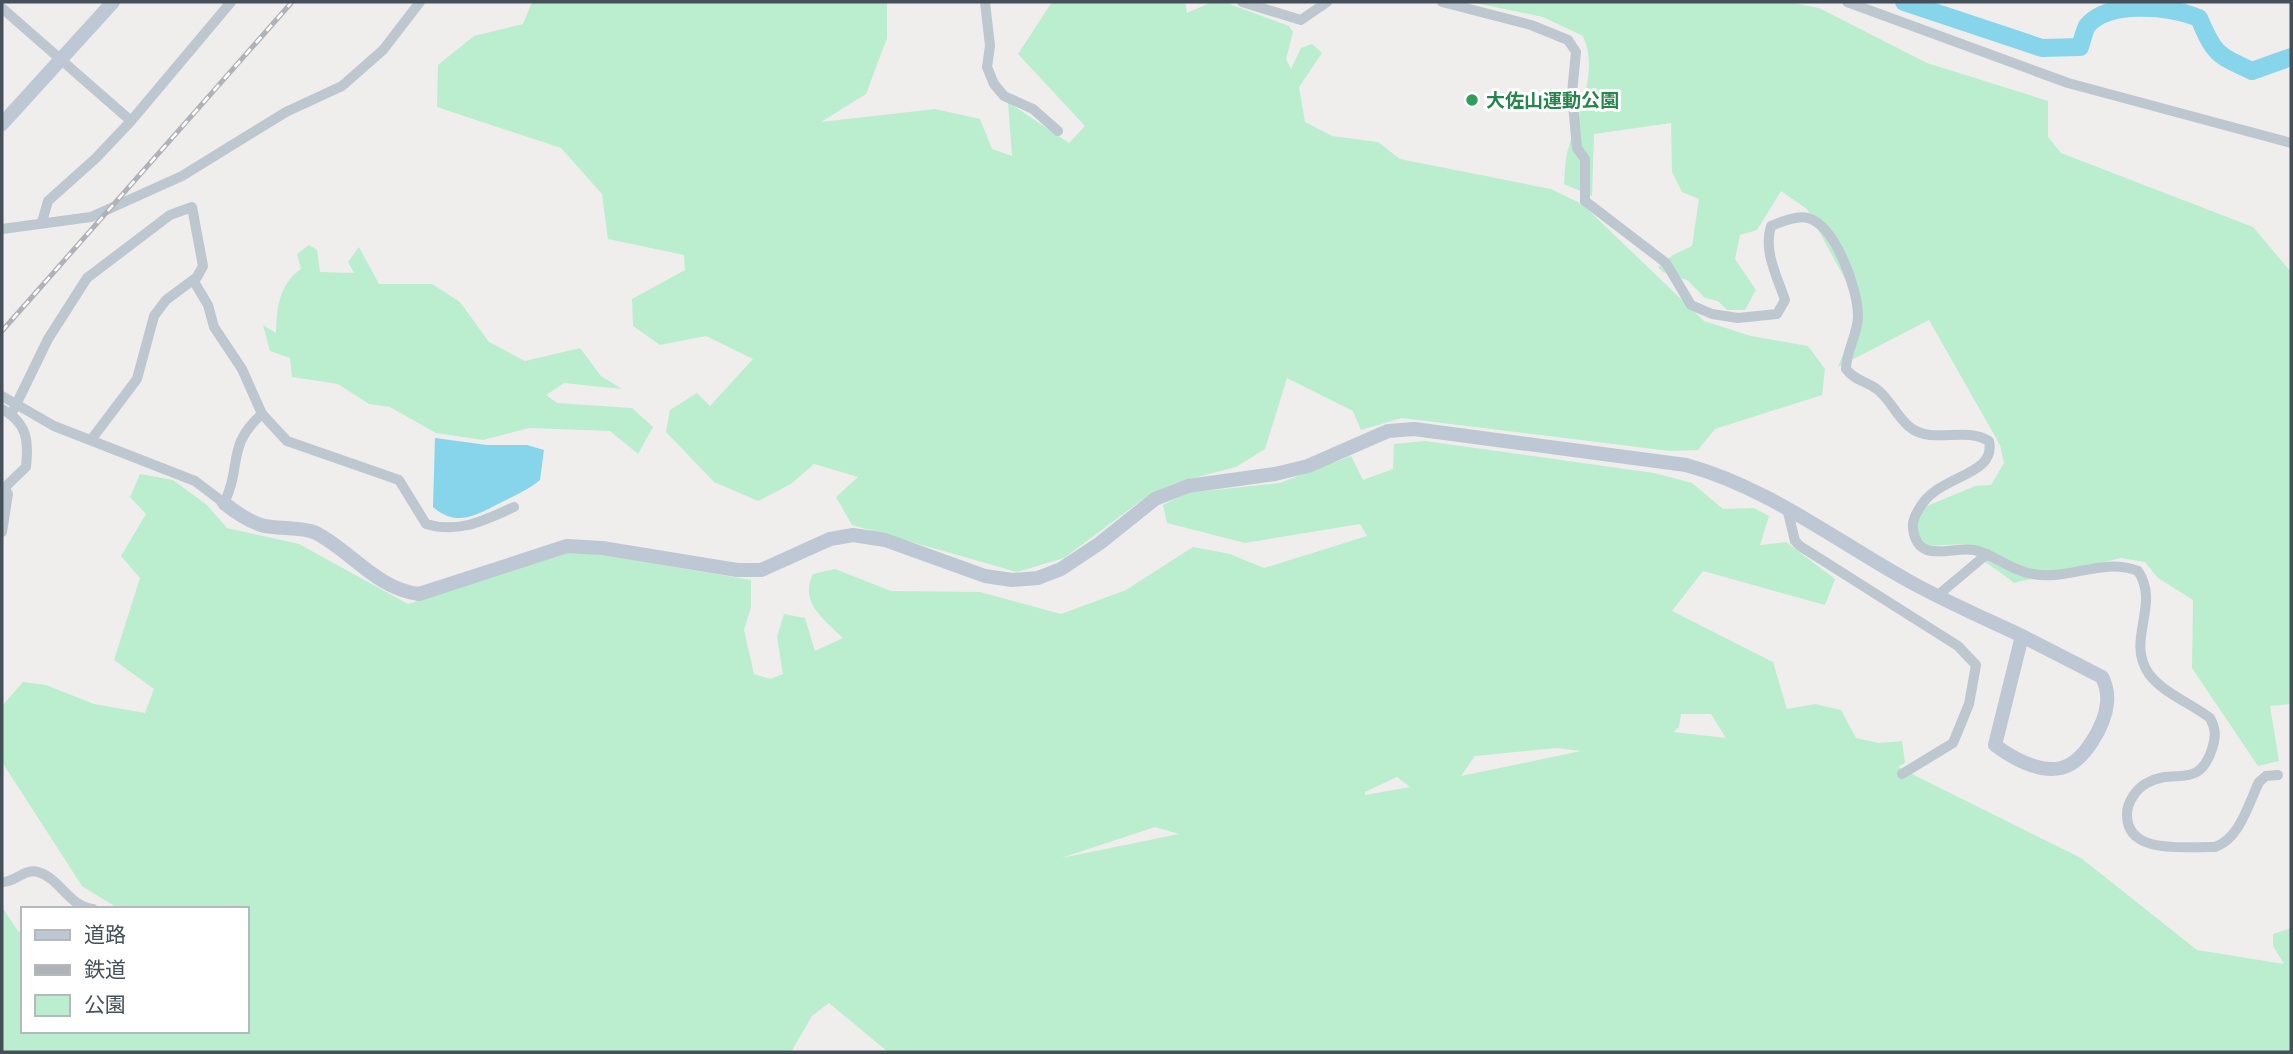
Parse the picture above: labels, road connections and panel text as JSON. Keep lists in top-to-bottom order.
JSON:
{
  "places": ["大佐山運動公園"],
  "legend": ["道路", "鉄道", "公園"]
}
